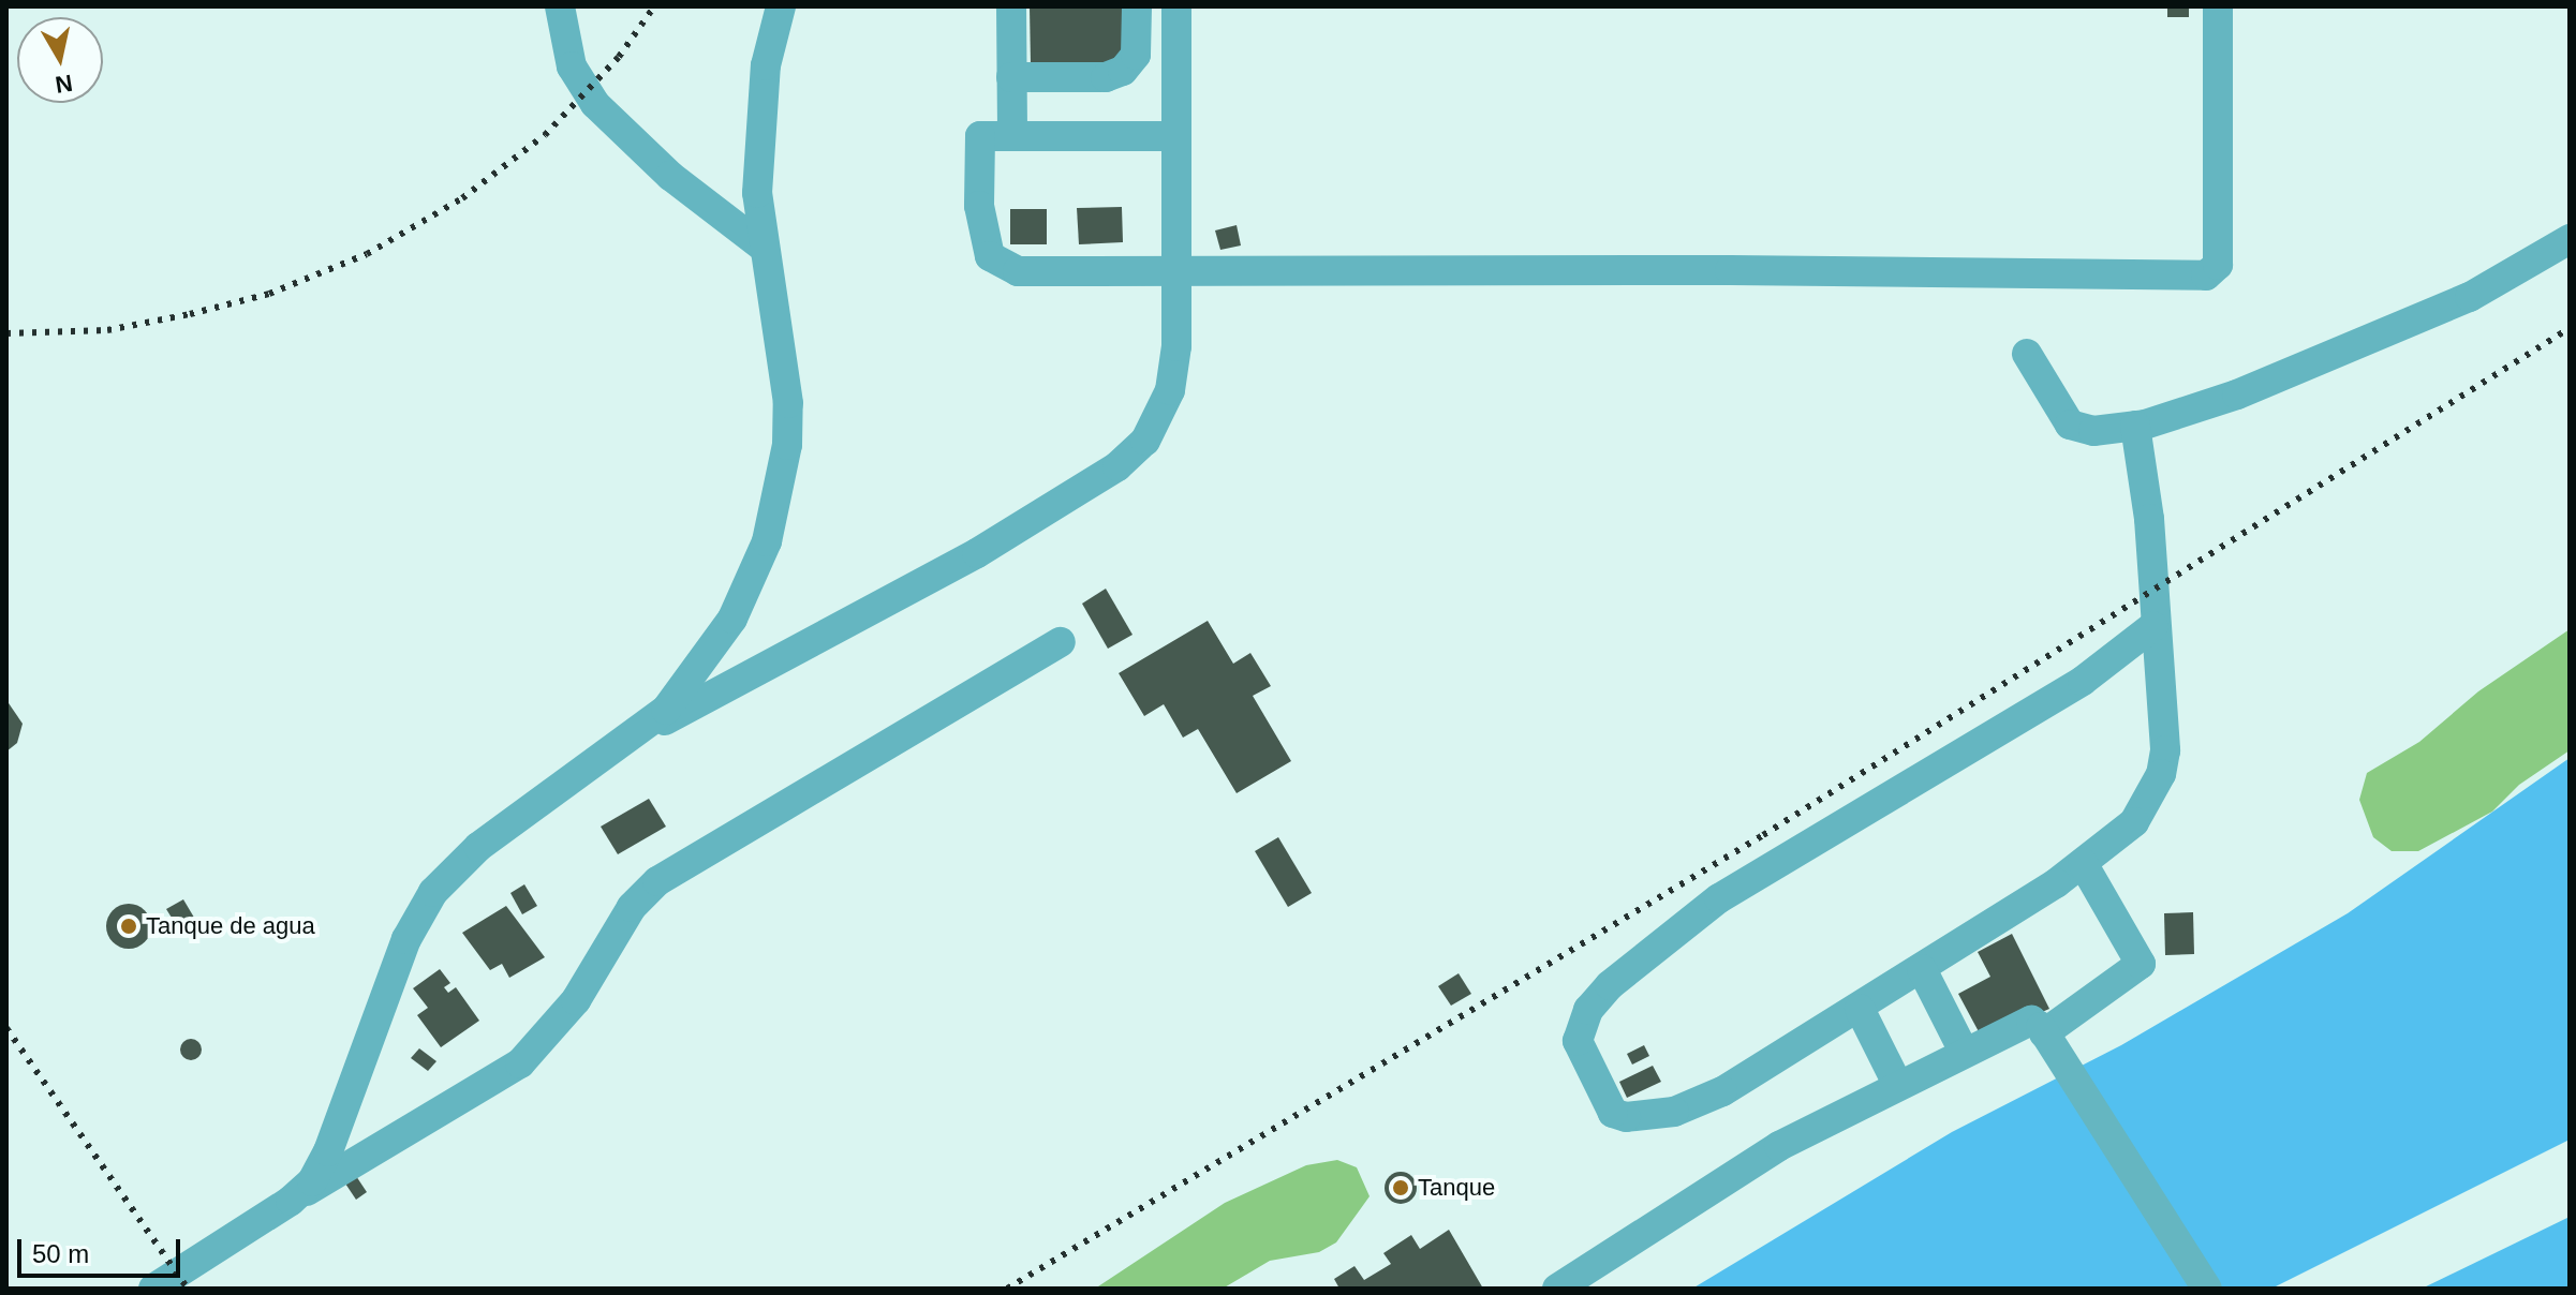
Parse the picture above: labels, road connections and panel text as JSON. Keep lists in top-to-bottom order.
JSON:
{
  "places": ["Tanque de agua", "Tanque"],
  "scale_bar": "50 m",
  "north": "bottom"
}
